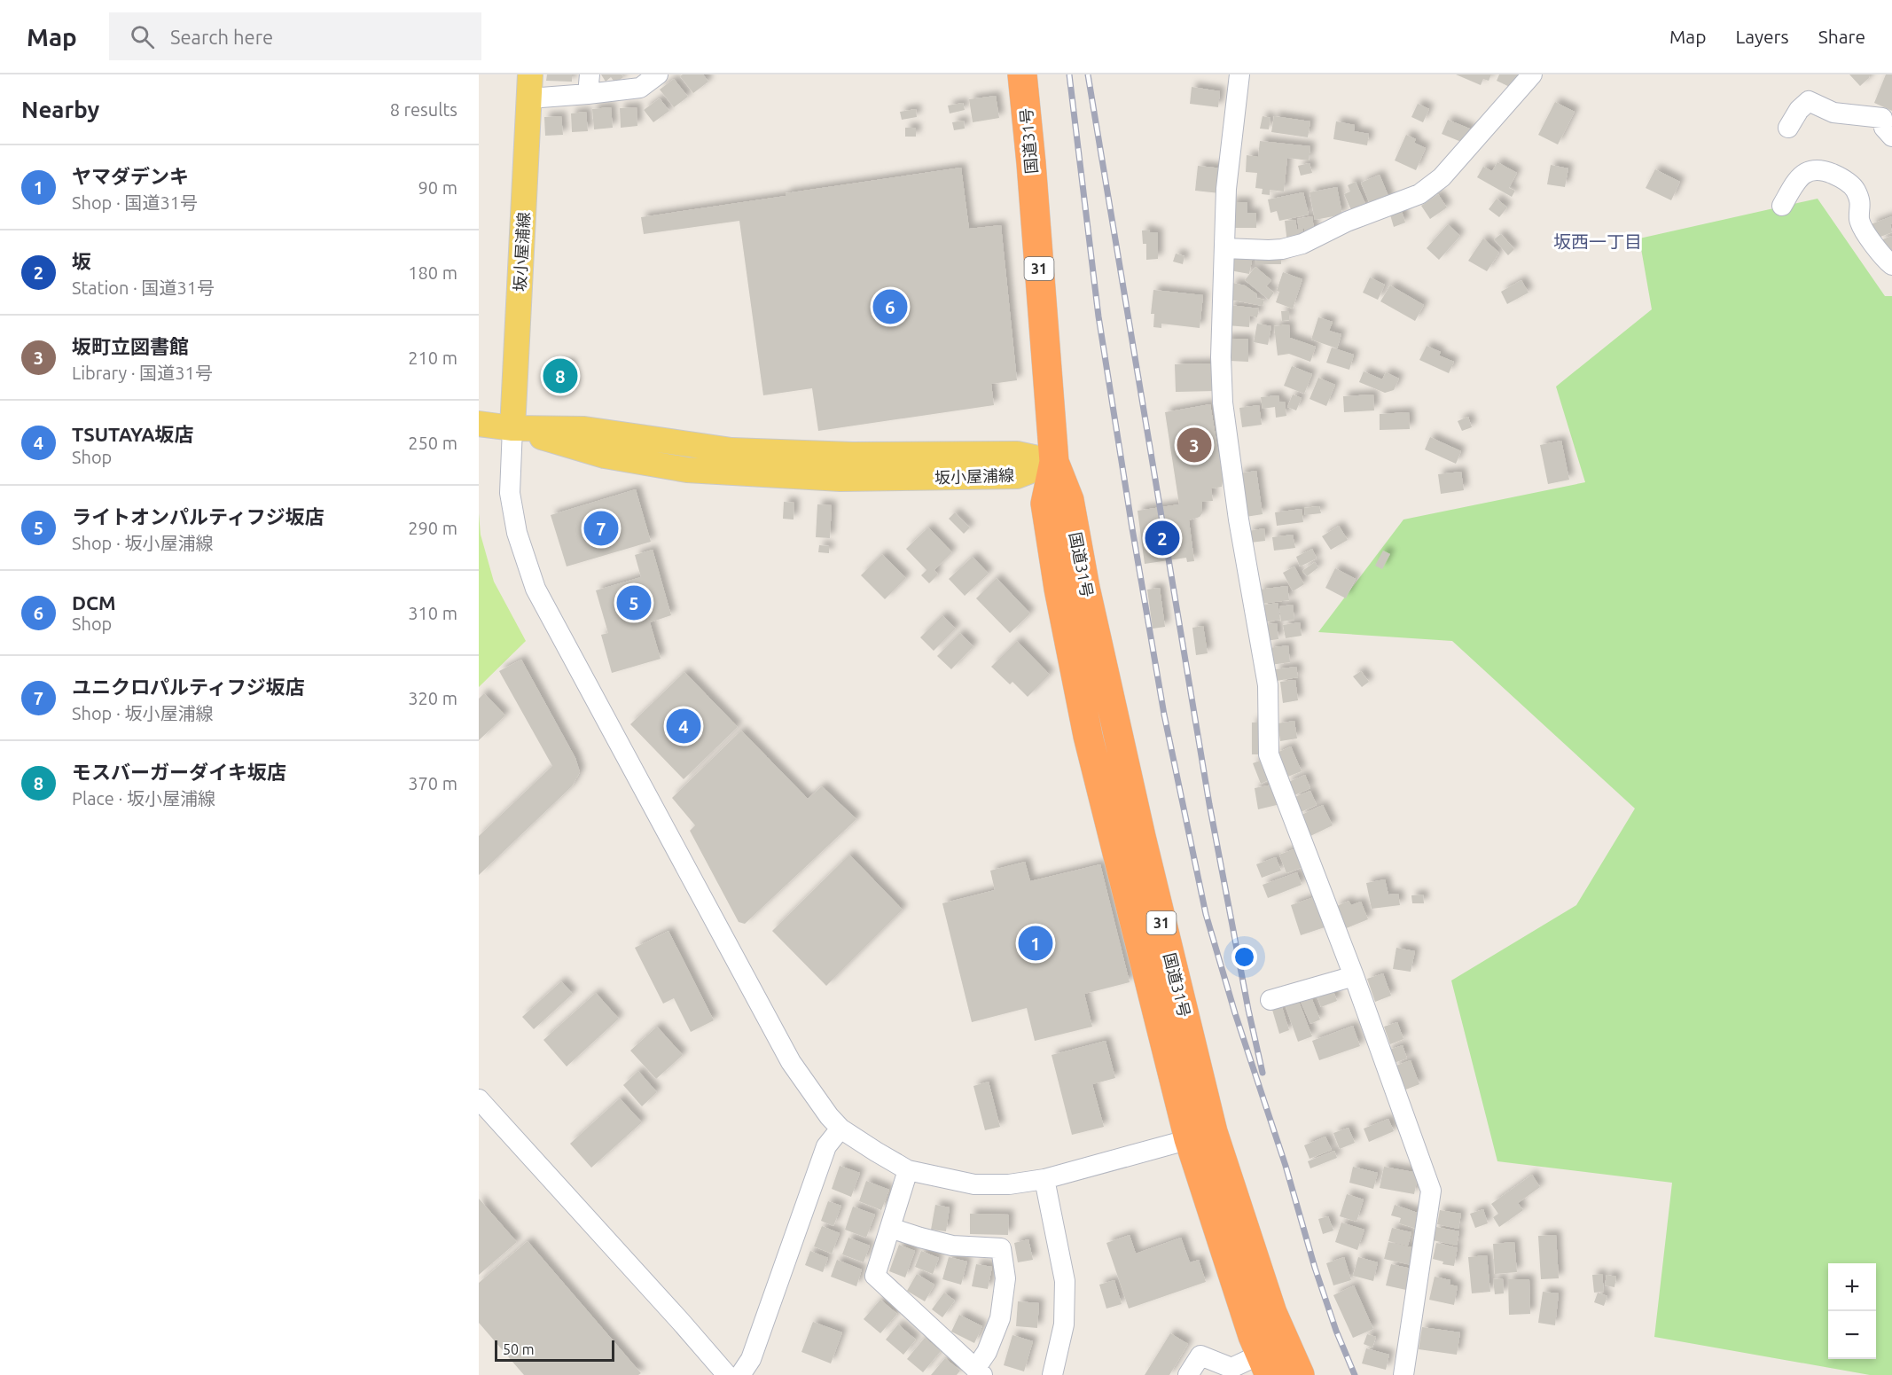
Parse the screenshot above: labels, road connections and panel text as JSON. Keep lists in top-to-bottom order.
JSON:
{
  "streets": {
    "highway": ["国道31号", "31"],
    "main road": ["坂小屋浦線"]
  },
  "crossings": [
    ["国道31号", "坂小屋浦線"]
  ],
  "districts": ["坂西一丁目"],
  "scale_bar": "50 m",
  "page": {
    "header": "Map",
    "search": "Search here",
    "nav": ["Map", "Layers", "Share"],
    "heading": ["Nearby", "8 results"],
    "list": [
      {
        "mark": "1",
        "name": "ヤマダデンキ",
        "note": "Shop · 国道31号",
        "value": "90 m"
      },
      {
        "mark": "2",
        "name": "坂",
        "note": "Station · 国道31号",
        "value": "180 m"
      },
      {
        "mark": "3",
        "name": "坂町立図書館",
        "note": "Library · 国道31号",
        "value": "210 m"
      },
      {
        "mark": "4",
        "name": "TSUTAYA坂店",
        "note": "Shop",
        "value": "250 m"
      },
      {
        "mark": "5",
        "name": "ライトオンパルティフジ坂店",
        "note": "Shop · 坂小屋浦線",
        "value": "290 m"
      },
      {
        "mark": "6",
        "name": "DCM",
        "note": "Shop",
        "value": "310 m"
      },
      {
        "mark": "7",
        "name": "ユニクロパルティフジ坂店",
        "note": "Shop · 坂小屋浦線",
        "value": "320 m"
      },
      {
        "mark": "8",
        "name": "モスバーガーダイキ坂店",
        "note": "Place · 坂小屋浦線",
        "value": "370 m"
      }
    ],
    "pins": [
      "6",
      "8",
      "3",
      "7",
      "2",
      "5",
      "4",
      "1"
    ],
    "map_buttons": ["+", "−"],
    "scale": "50 m"
  }
}
